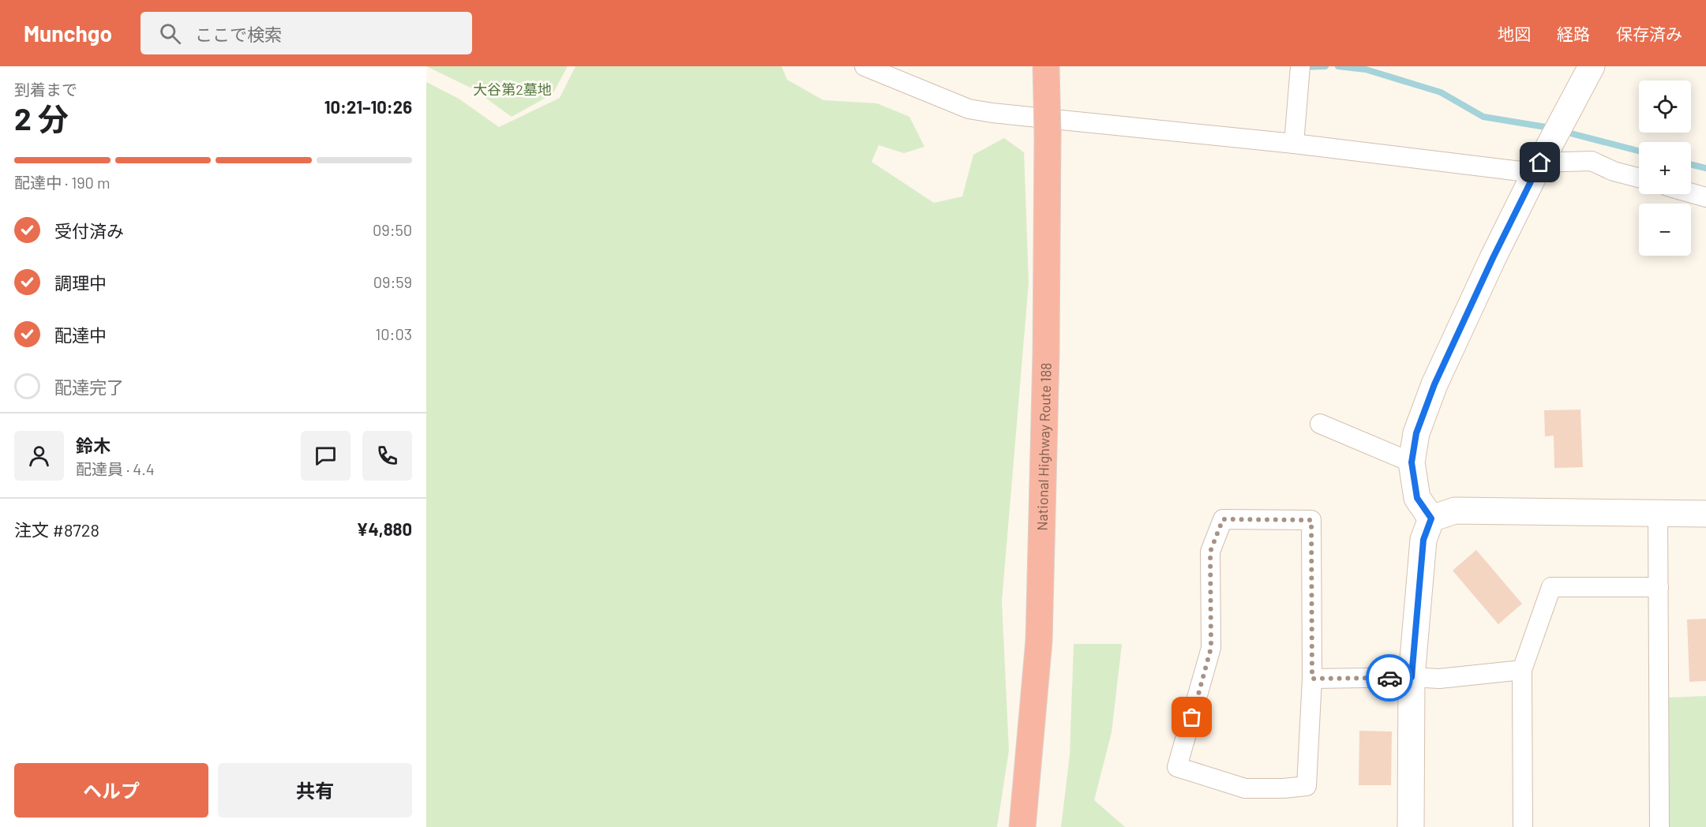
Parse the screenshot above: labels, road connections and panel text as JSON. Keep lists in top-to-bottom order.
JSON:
{
  "streets": {
    "highway": ["National Highway Route 188"]
  },
  "parks": ["大谷第2墓地"],
  "page": {
    "header": "Munchgo",
    "search": "ここで検索",
    "nav": ["地図", "経路", "保存済み"],
    "heading": ["2 分", "到着まで", "10:21–10:26"],
    "panel": [
      "鈴木",
      "配達員 · 4.4",
      "注文 #8728",
      "¥4,880"
    ],
    "map_buttons": ["+", "−"],
    "bar": "配達中 · 190 m",
    "list": [
      ["受付済み", "09:50"],
      ["調理中", "09:59"],
      ["配達中", "10:03"],
      "配達完了"
    ],
    "buttons": ["ヘルプ", "共有"]
  }
}
